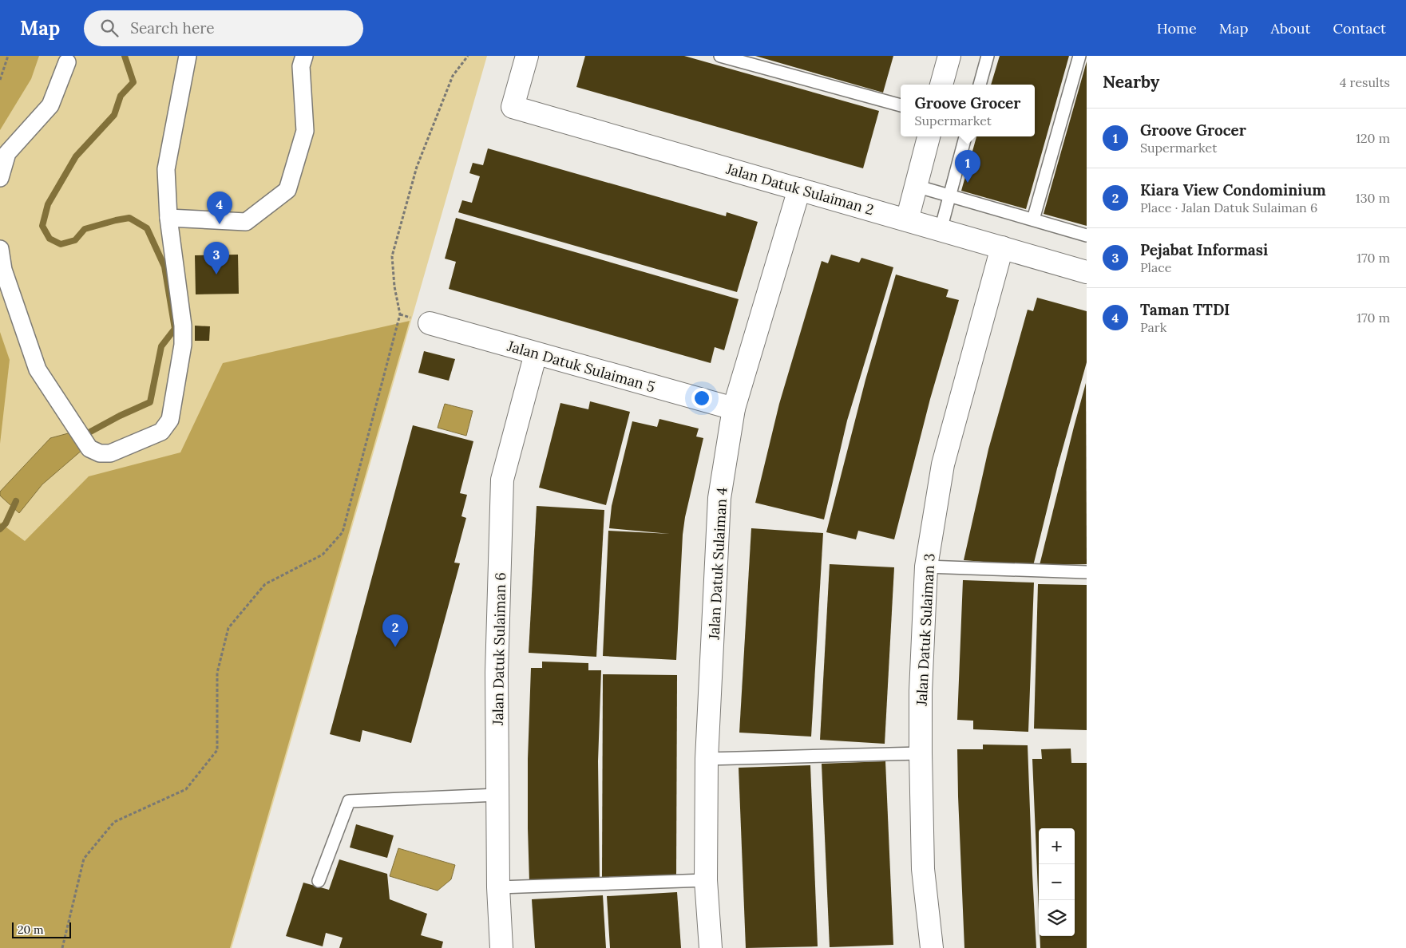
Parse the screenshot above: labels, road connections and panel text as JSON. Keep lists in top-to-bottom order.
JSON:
{
  "streets": {
    "street": [
      "Jalan Datuk Sulaiman 2",
      "Jalan Datuk Sulaiman 5",
      "Jalan Datuk Sulaiman 4",
      "Jalan Datuk Sulaiman 3",
      "Jalan Datuk Sulaiman 6"
    ]
  },
  "crossings": [
    ["Jalan Datuk Sulaiman 2", "Jalan Datuk Sulaiman 4"],
    ["Jalan Datuk Sulaiman 2", "Jalan Datuk Sulaiman 3"],
    ["Jalan Datuk Sulaiman 5", "Jalan Datuk Sulaiman 4"],
    ["Jalan Datuk Sulaiman 5", "Jalan Datuk Sulaiman 6"]
  ],
  "scale_bar": "20 m",
  "page": {
    "header": "Map",
    "search": "Search here",
    "nav": [
      "Home",
      "Map",
      "About",
      "Contact"
    ],
    "heading": ["Nearby", "4 results"],
    "popup": ["Groove Grocer", "Supermarket"],
    "list": [
      {
        "mark": "1",
        "name": "Groove Grocer",
        "note": "Supermarket",
        "value": "120 m"
      },
      {
        "mark": "2",
        "name": "Kiara View Condominium",
        "note": "Place · Jalan Datuk Sulaiman 6",
        "value": "130 m"
      },
      {
        "mark": "3",
        "name": "Pejabat Informasi",
        "note": "Place",
        "value": "170 m"
      },
      {
        "mark": "4",
        "name": "Taman TTDI",
        "note": "Park",
        "value": "170 m"
      }
    ],
    "pins": [
      "1",
      "4",
      "3",
      "2"
    ],
    "map_buttons": ["+", "−"],
    "scale": "20 m"
  }
}
